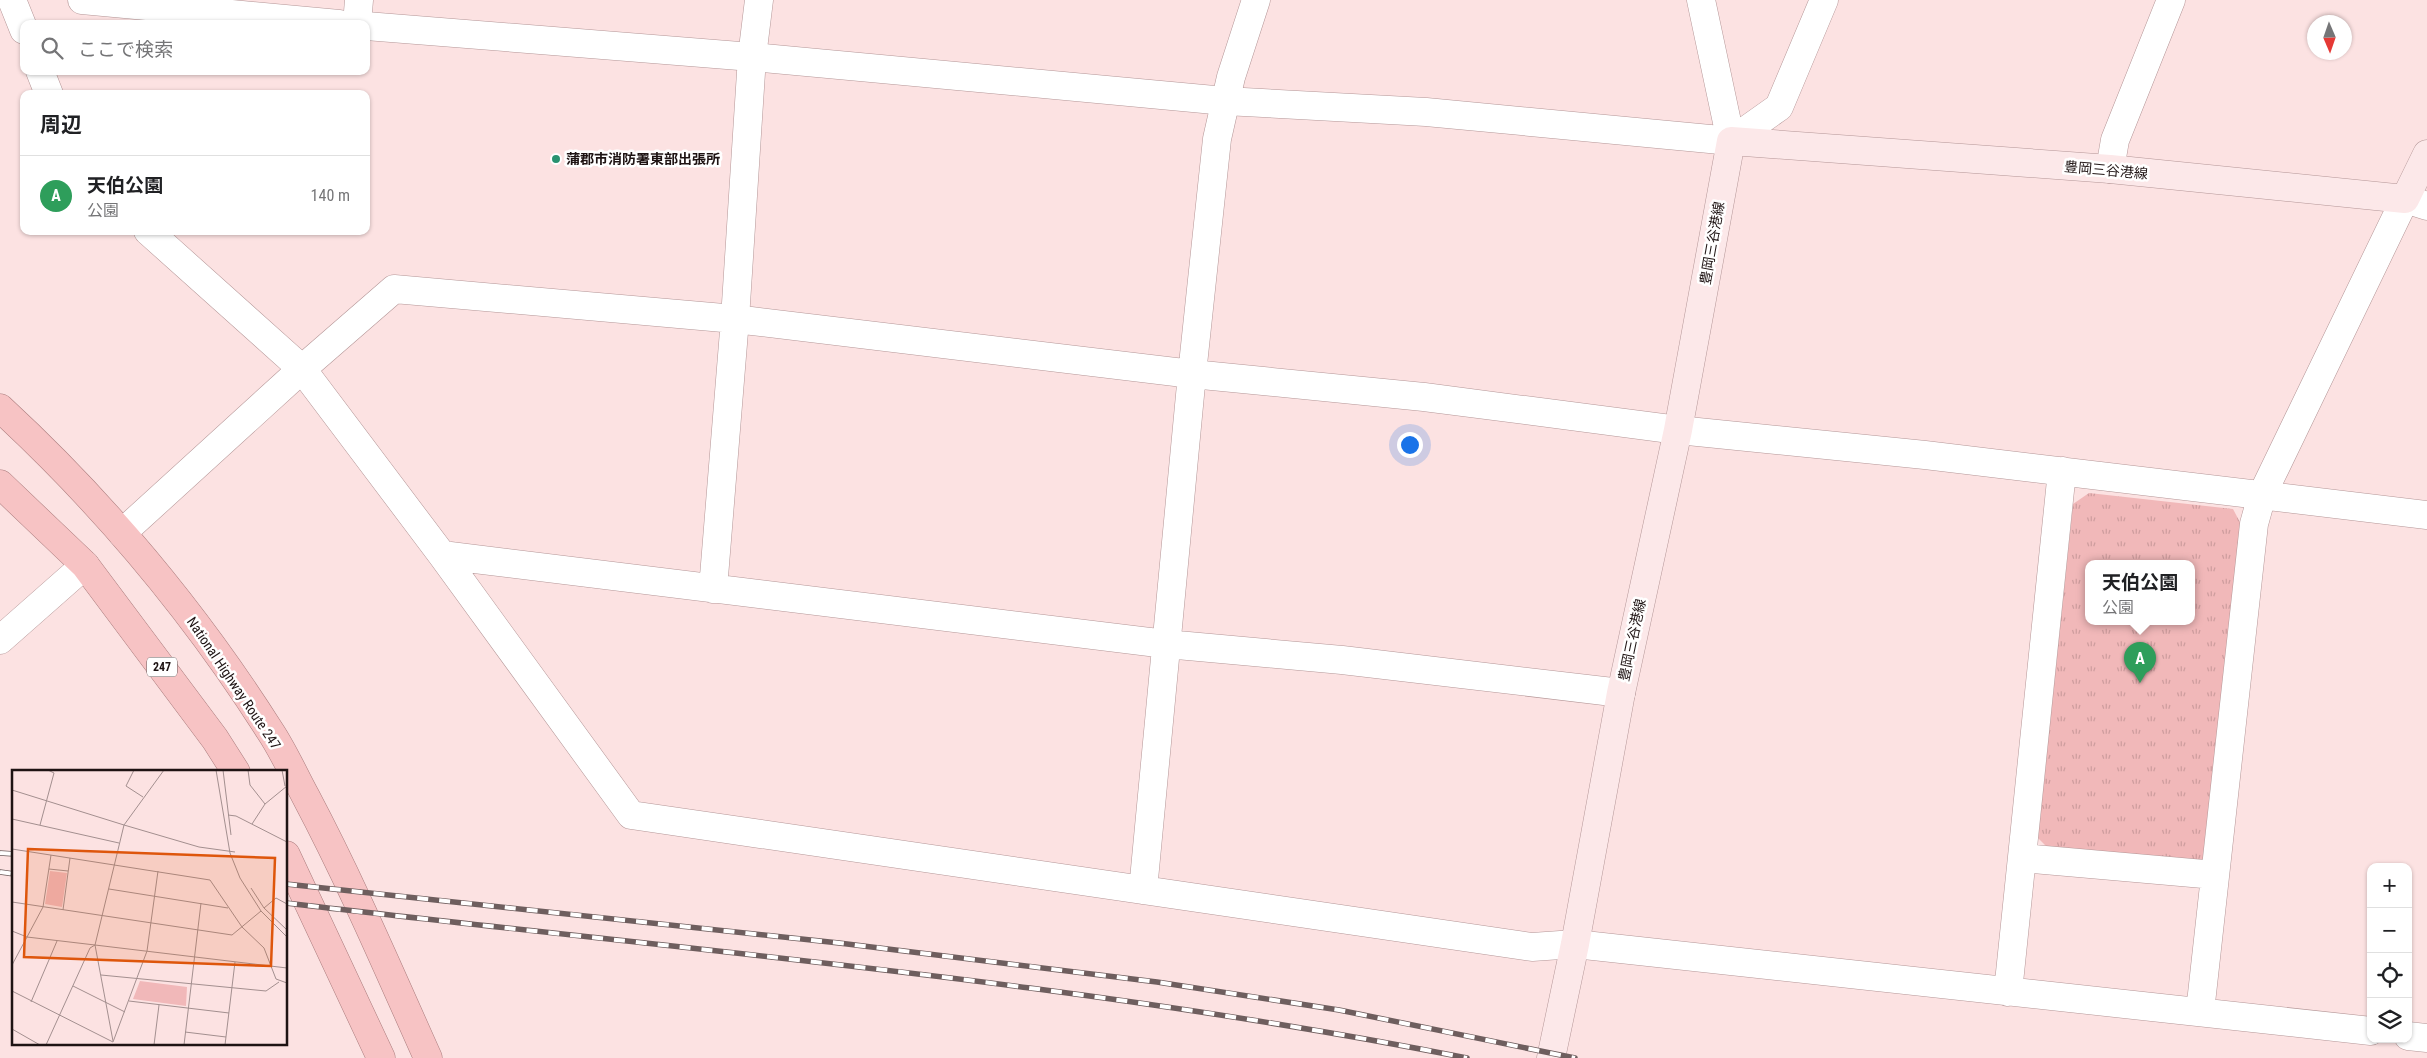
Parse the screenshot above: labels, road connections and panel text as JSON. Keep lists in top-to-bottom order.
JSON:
{
  "streets": {
    "highway": ["247", "National Highway Route 247"],
    "main road": ["豊岡三谷港線"]
  },
  "places": ["蒲郡市消防署東部出張所"],
  "north": "bottom",
  "page": {
    "search": "ここで検索",
    "heading": "周辺",
    "list": [
      {
        "mark": "A",
        "name": "天伯公園",
        "note": "公園",
        "value": "140 m"
      }
    ],
    "popup": ["天伯公園", "公園"],
    "pins": "A",
    "map_buttons": ["+", "−"]
  }
}
